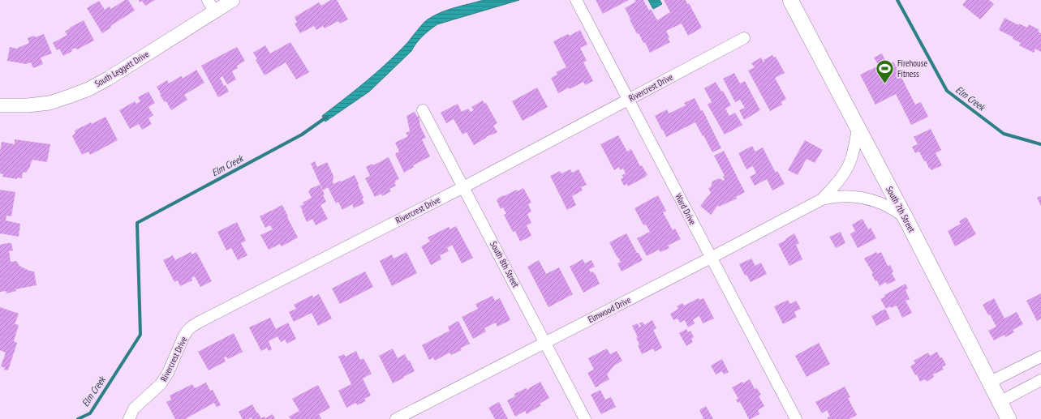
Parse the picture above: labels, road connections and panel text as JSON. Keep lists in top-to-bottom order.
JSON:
{
  "streets": {
    "main road": ["South 7th Street"],
    "street": [
      "South Leggett Drive",
      "Rivercrest Drive",
      "Ward Drive",
      "South 8th Street",
      "Elmwood Drive"
    ]
  },
  "crossings": [
    ["Rivercrest Drive", "Ward Drive"],
    ["Rivercrest Drive", "South 8th Street"],
    ["Ward Drive", "Elmwood Drive"],
    ["South 7th Street", "Elmwood Drive"],
    ["South 8th Street", "Elmwood Drive"]
  ],
  "water": ["Elm Creek"],
  "places": {
    "sports": ["Firehouse Fitness"]
  }
}
